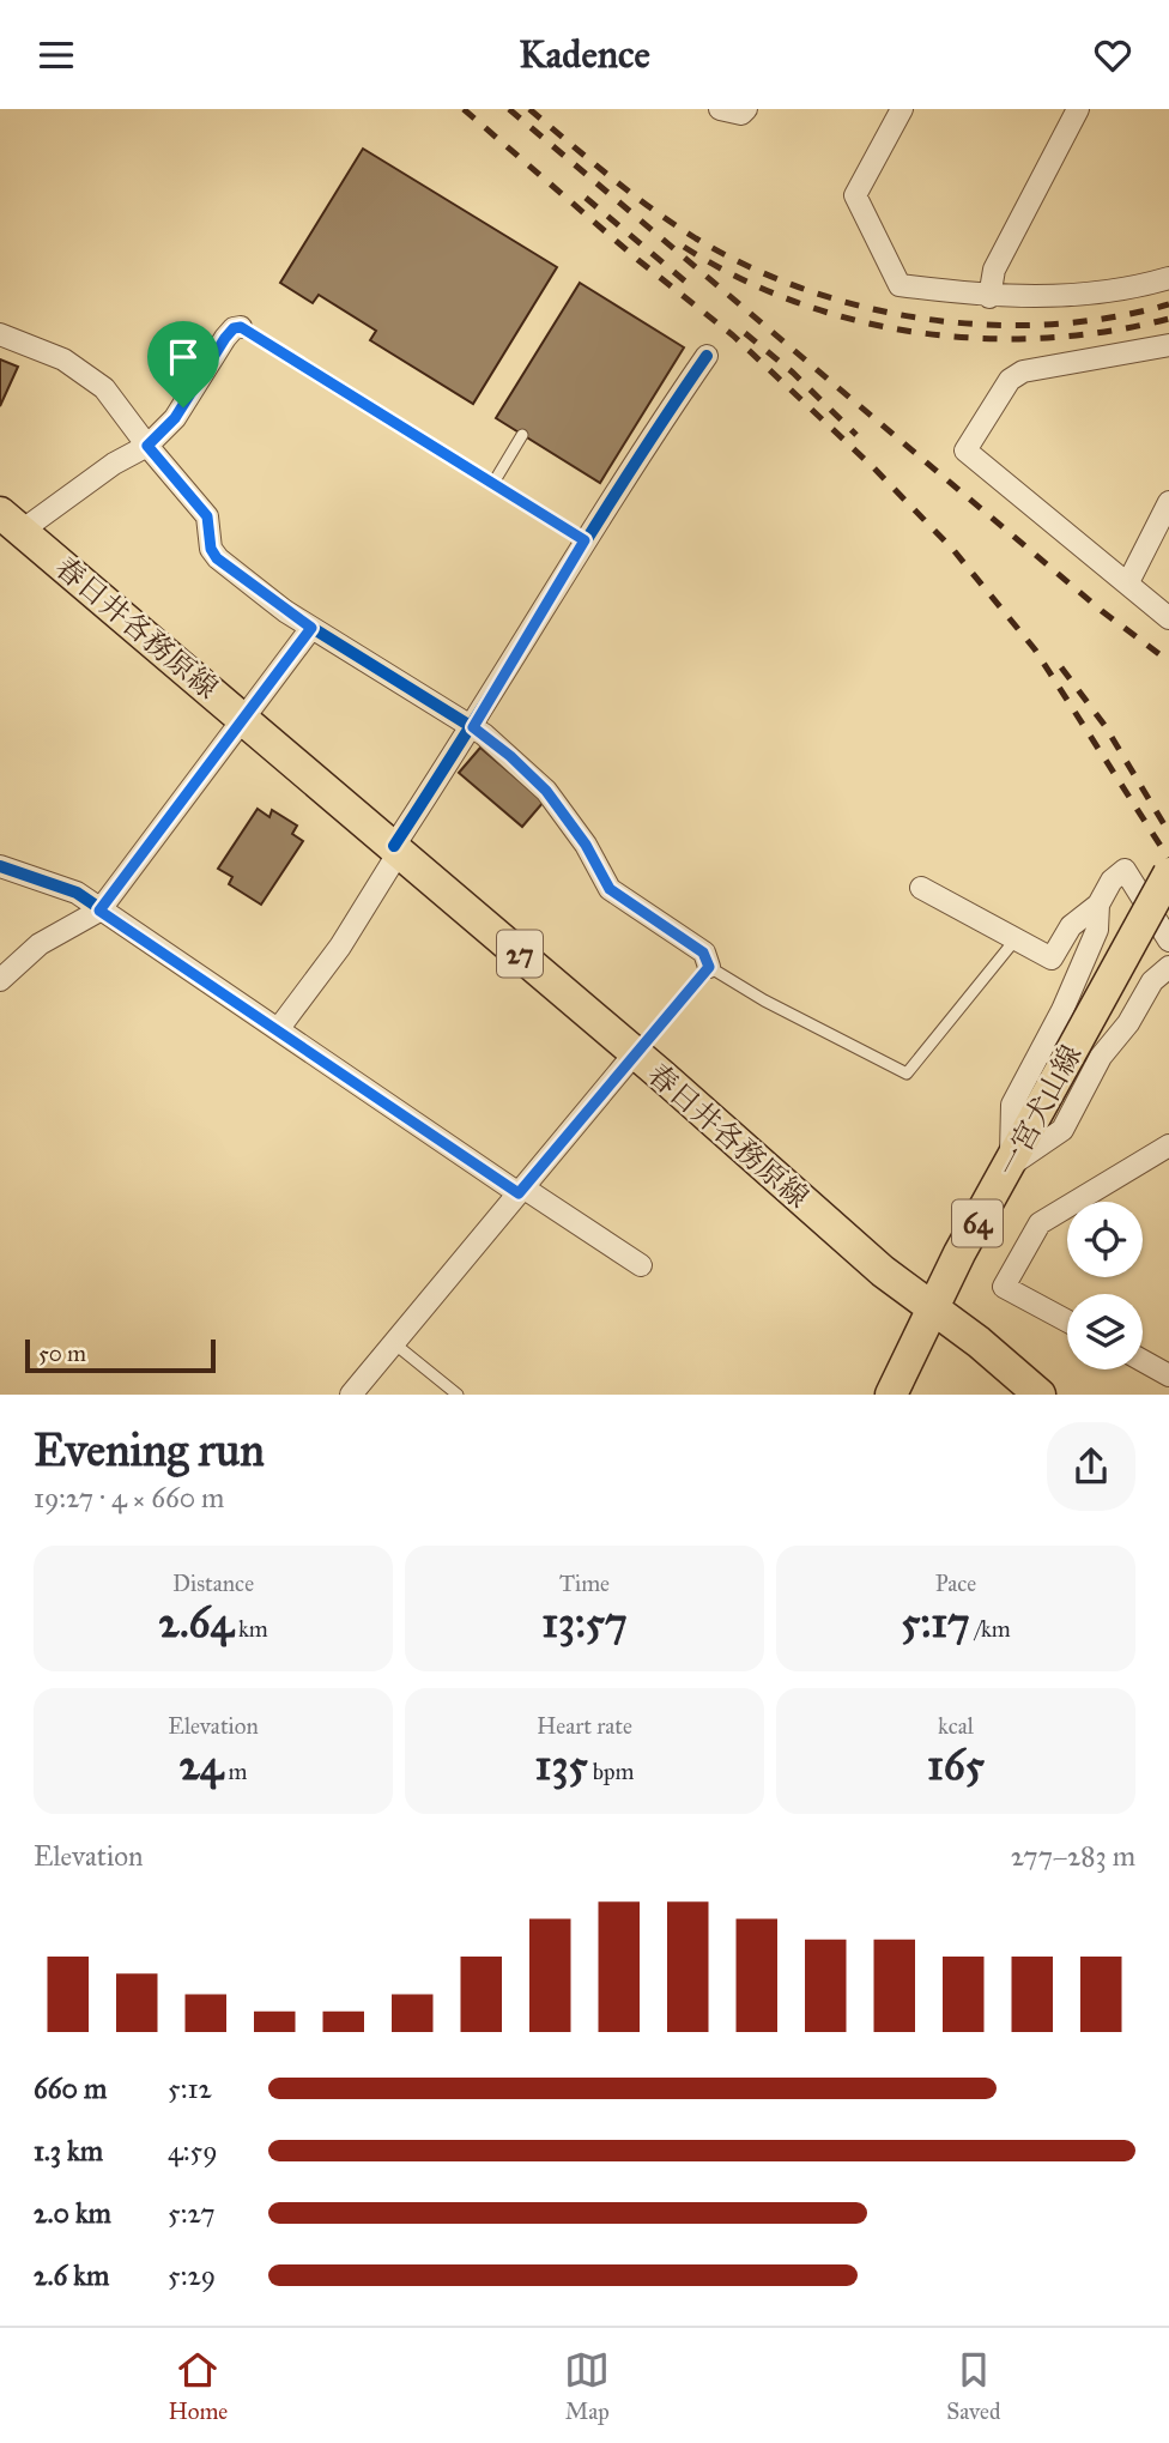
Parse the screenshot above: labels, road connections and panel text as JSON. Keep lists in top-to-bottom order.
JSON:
{
  "streets": {
    "main road": [
      "春日井各務原線",
      "27",
      "一宮犬山線",
      "64"
    ]
  },
  "crossings": [
    ["春日井各務原線", "一宮犬山線"]
  ],
  "scale_bar": "50 m",
  "page": {
    "header": "Kadence",
    "scale": "50 m",
    "heading": ["Evening run", "19:27 · 4 × 660 m"],
    "stats": [
      ["Distance", "2.64 km"],
      ["Time", "13:57"],
      ["Pace", "5:17 /km"],
      ["Elevation", "24 m"],
      ["Heart rate", "135 bpm"],
      ["kcal", "165"]
    ],
    "chart": ["Elevation", "277–283 m"],
    "list": [
      {
        "name": "660 m",
        "note": "5:12"
      },
      {
        "name": "1.3 km",
        "note": "4:59"
      },
      {
        "name": "2.0 km",
        "note": "5:27"
      },
      {
        "name": "2.6 km",
        "note": "5:29"
      }
    ],
    "tabs": ["Home", "Map", "Saved"]
  }
}
